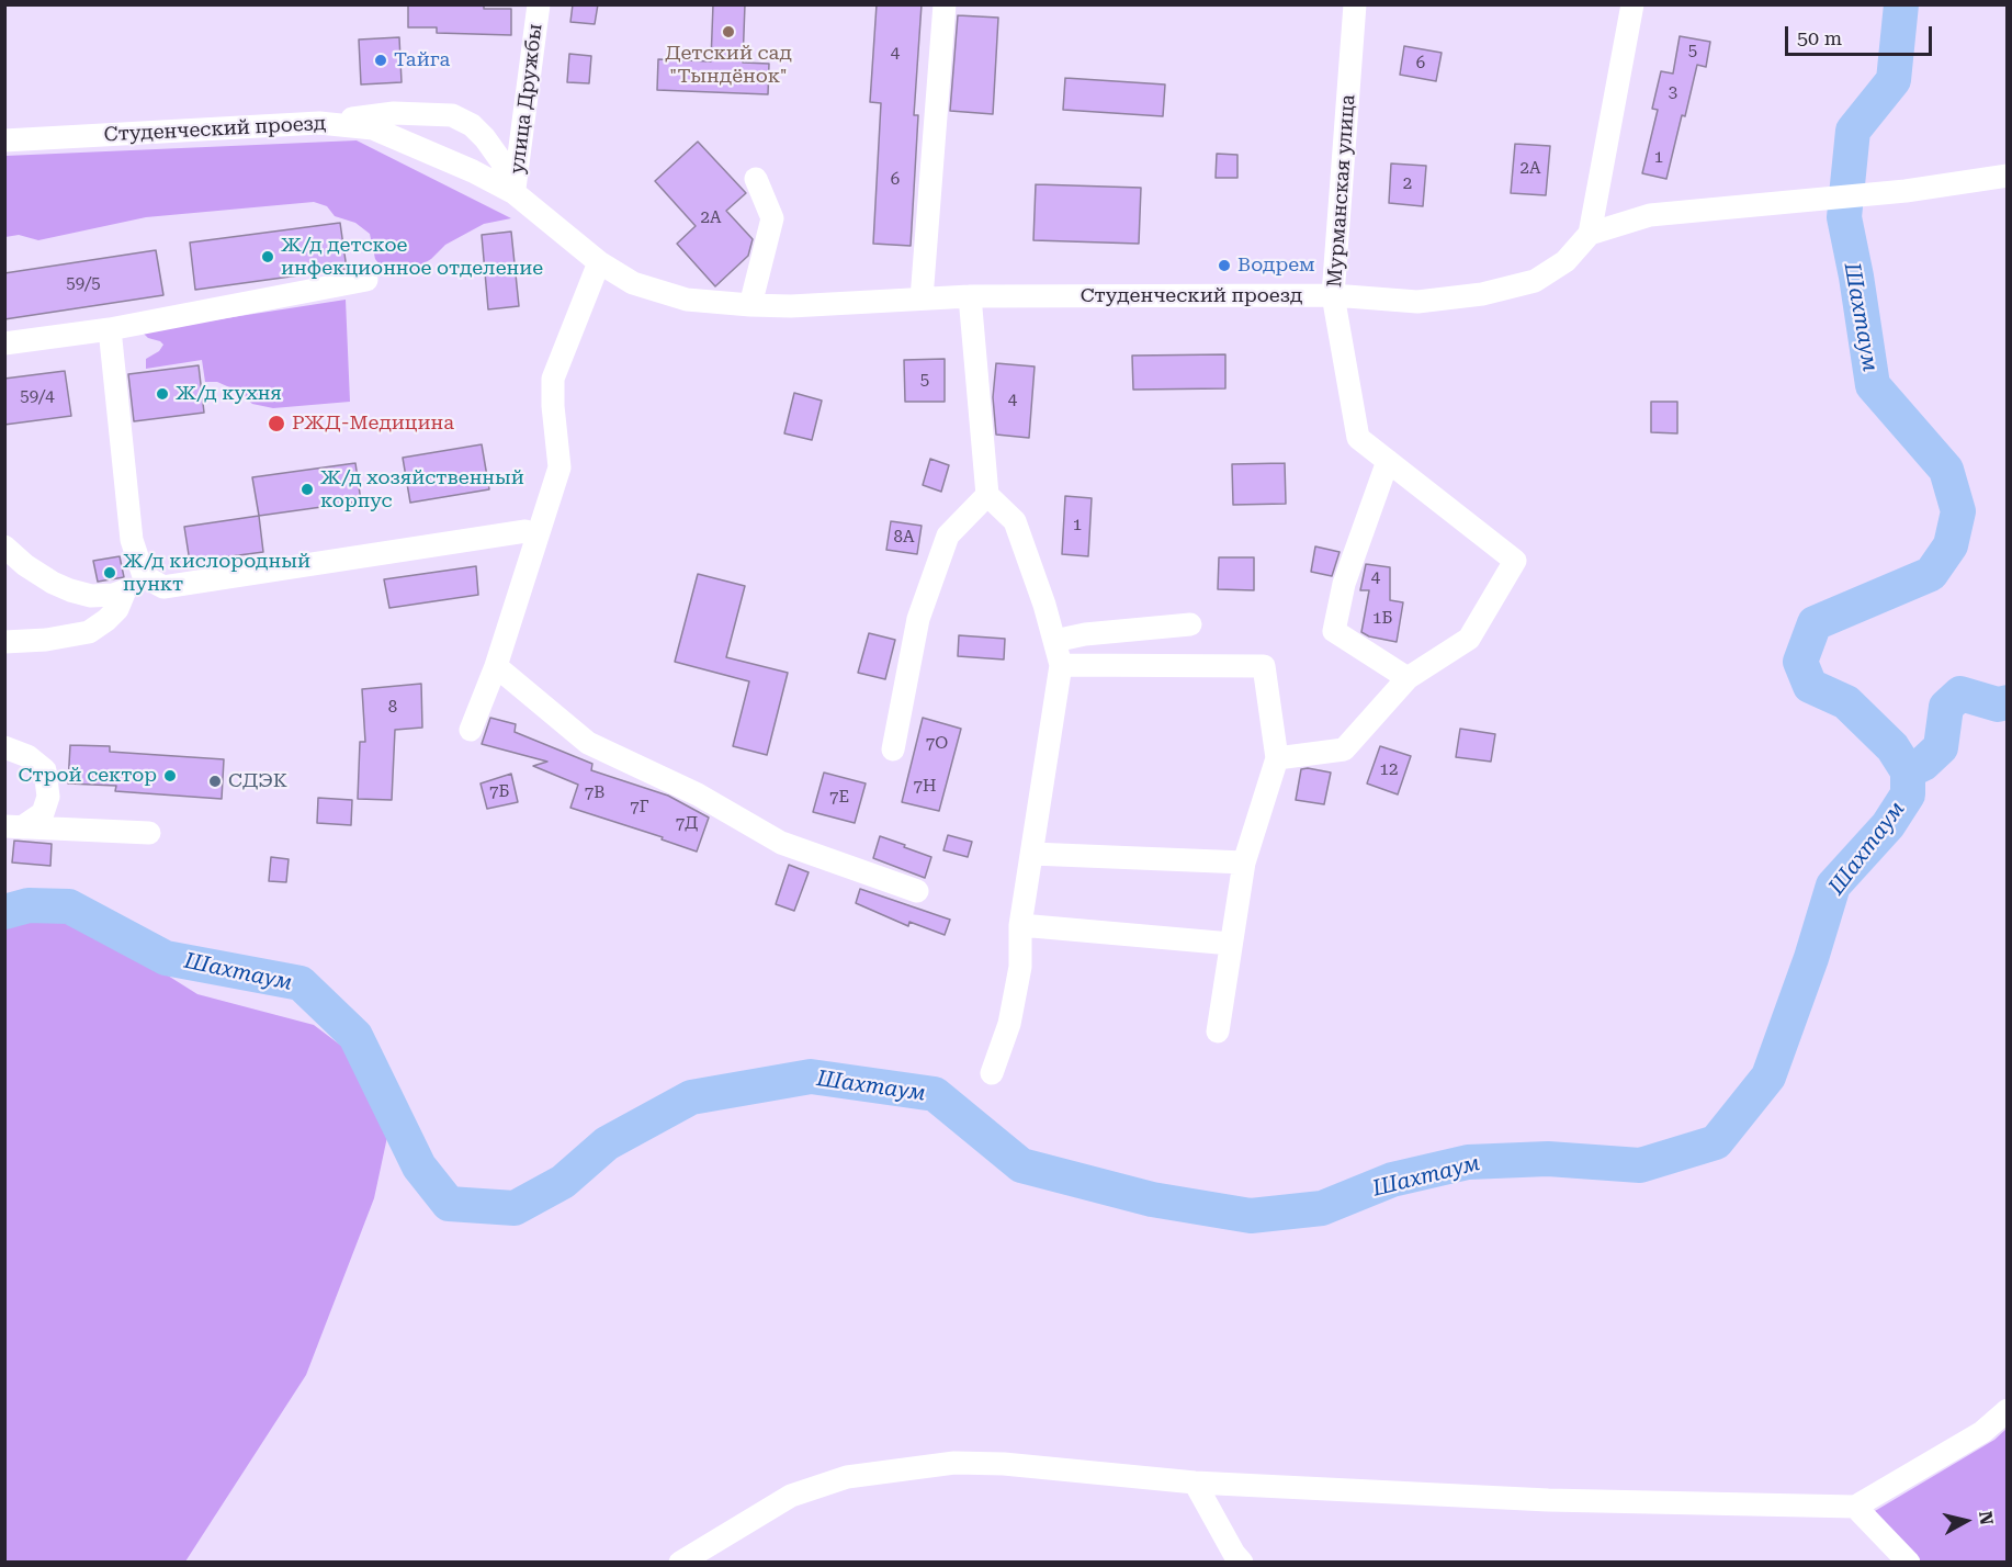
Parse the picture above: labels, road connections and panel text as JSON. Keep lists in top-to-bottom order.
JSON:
{
  "streets": {
    "street": ["улица Дружбы", "Студенческий проезд", "Мурманская улица"]
  },
  "crossings": [
    ["улица Дружбы", "Студенческий проезд"],
    ["Студенческий проезд", "Мурманская улица"]
  ],
  "water": ["Шахтаум"],
  "places": [
    "Детский сад \"Тындёнок\"",
    "Тайга",
    "Ж/д детское инфекционное отделение",
    "Водрем",
    "Ж/д кухня",
    "РЖД-Медицина",
    "Ж/д хозяйственный корпус",
    "Ж/д кислородный пункт",
    "Строй сектор",
    "СДЭК"
  ],
  "house_numbers": [
    "5",
    "4",
    "6",
    "3",
    "1",
    "2А",
    "6",
    "2",
    "2А",
    "59/5",
    "5",
    "59/4",
    "4",
    "1",
    "8А",
    "4",
    "1Б",
    "8",
    "7О",
    "12",
    "7Н",
    "7Б",
    "7В",
    "7Е",
    "7Г",
    "7Д"
  ],
  "scale_bar": "50 m",
  "north": "right"
}
